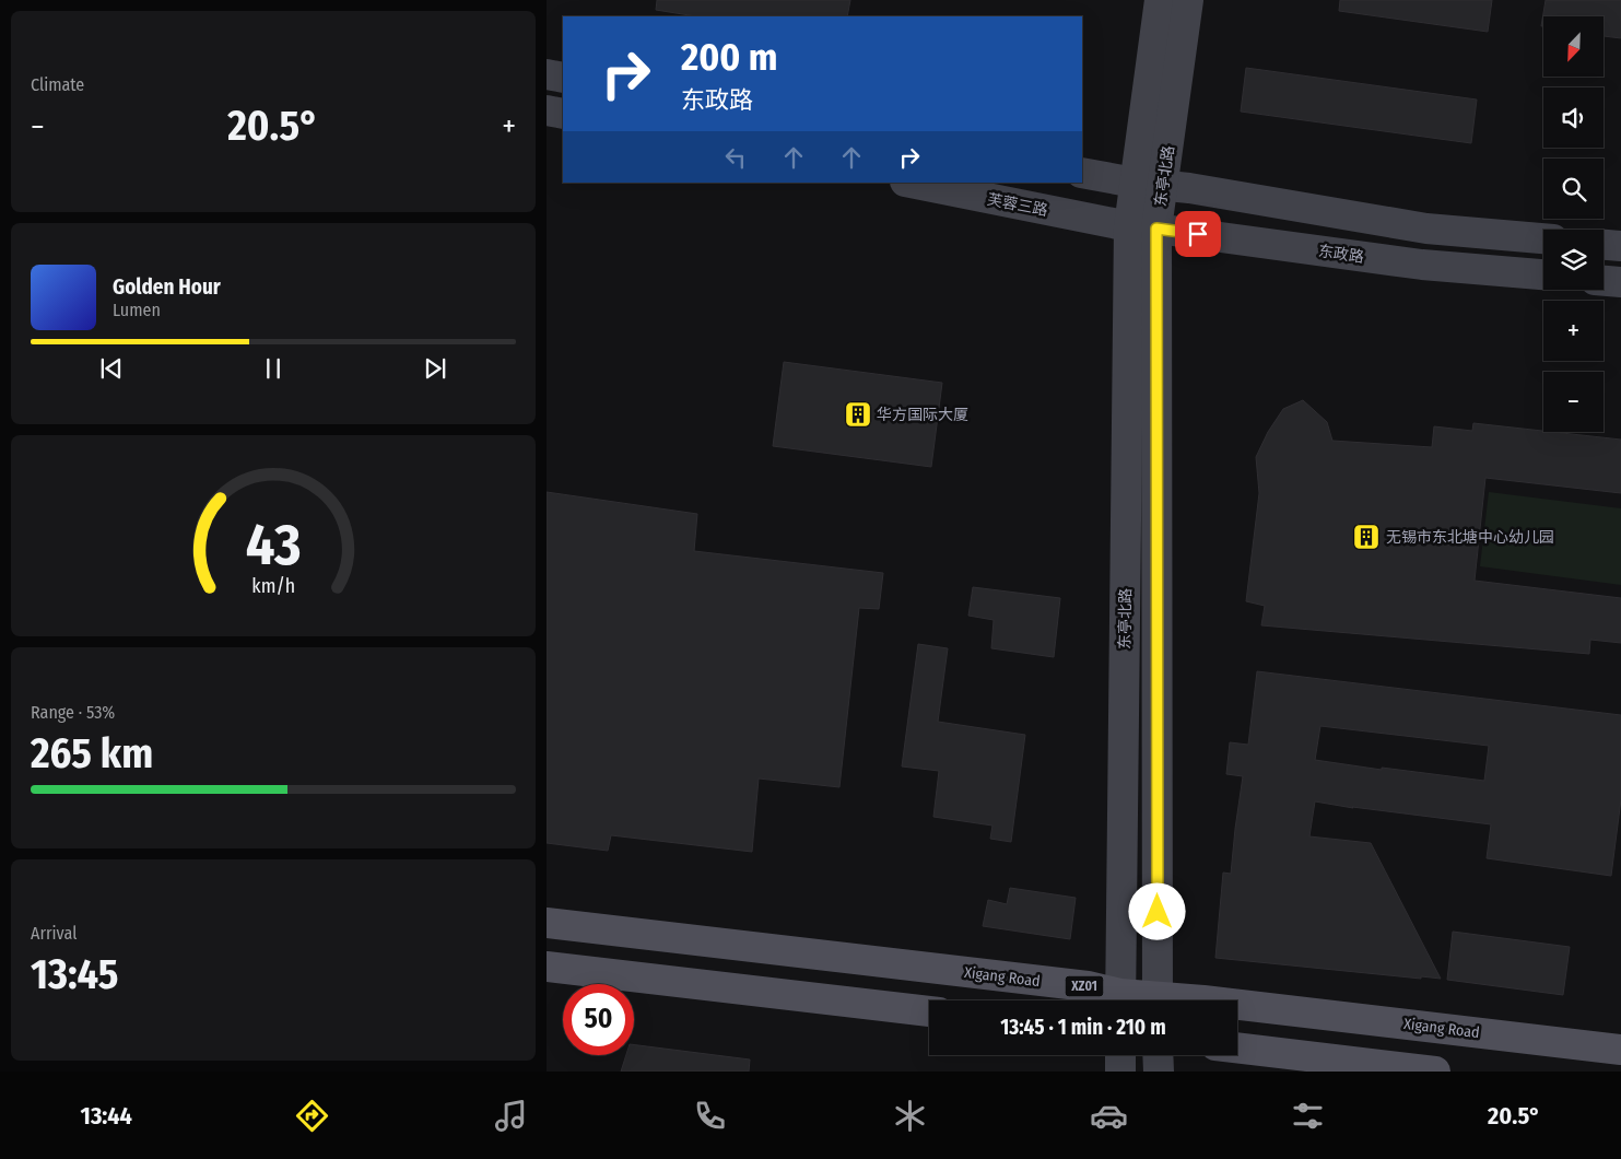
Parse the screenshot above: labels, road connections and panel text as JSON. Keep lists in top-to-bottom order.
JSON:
{
  "streets": {
    "main road": [
      "东亭北路",
      "芙蓉三路",
      "东政路",
      "Xigang Road",
      "XZ01"
    ]
  },
  "crossings": [
    ["东亭北路", "芙蓉三路"],
    ["东亭北路", "东政路"],
    ["芙蓉三路", "东政路"]
  ],
  "places": {
    "building": ["华方国际大厦", "无锡市东北塘中心幼儿园"]
  },
  "north": "bottom left",
  "page": {
    "tile": [
      "Climate",
      ["Range · 53%", "265 km"],
      ["Arrival", "13:45"]
    ],
    "map_buttons": ["+", "−"],
    "turn": ["200 m", "东政路"],
    "heat": ["−", "20.5°", "+"],
    "song": ["Golden Hour", "Lumen"],
    "limit": "50",
    "trip": "13:45 · 1 min · 210 m",
    "tabs": ["13:44", "20.5°"],
    "gauge": ["43", "km/h"]
  }
}
